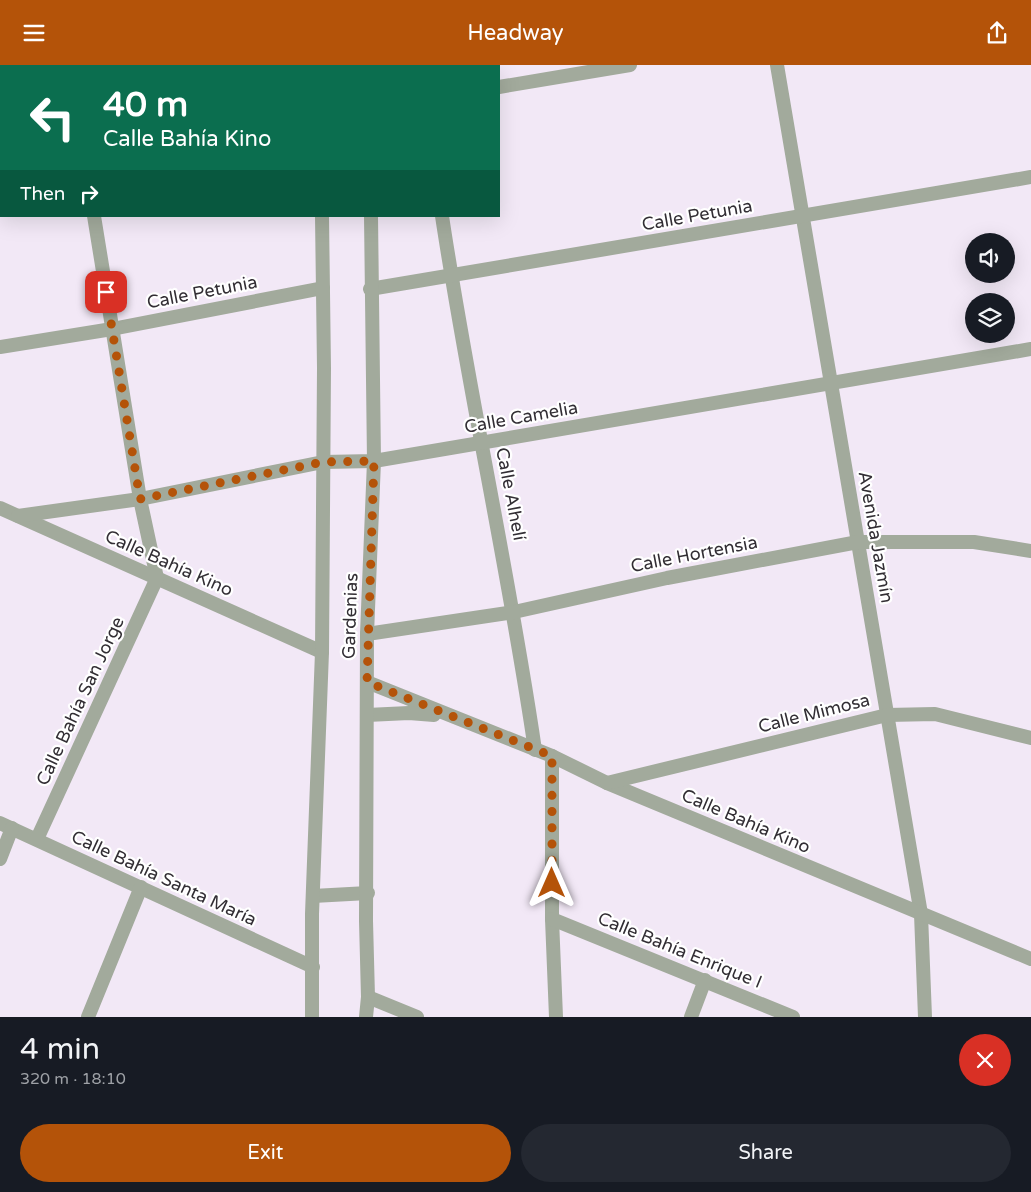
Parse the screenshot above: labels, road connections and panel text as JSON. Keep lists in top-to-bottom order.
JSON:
{
  "streets": {
    "street": [
      "Calle Petunia",
      "Calle Camelia",
      "Calle Alhelí",
      "Avenida Jazmín",
      "Calle Hortensia",
      "Calle Bahía Kino",
      "Gardenias",
      "Calle Bahía San Jorge",
      "Calle Mimosa",
      "Calle Bahía Santa María",
      "Calle Bahía Enrique I"
    ]
  },
  "crossings": [
    ["Calle Petunia", "Calle Alhelí"],
    ["Calle Petunia", "Avenida Jazmín"],
    ["Calle Petunia", "Gardenias"],
    ["Calle Camelia", "Calle Alhelí"],
    ["Calle Camelia", "Avenida Jazmín"],
    ["Calle Camelia", "Calle Bahía Kino"],
    ["Calle Camelia", "Gardenias"],
    ["Calle Alhelí", "Calle Hortensia"],
    ["Calle Alhelí", "Calle Bahía Kino"],
    ["Avenida Jazmín", "Calle Hortensia"],
    ["Avenida Jazmín", "Calle Bahía Kino"],
    ["Avenida Jazmín", "Calle Mimosa"],
    ["Calle Hortensia", "Gardenias"],
    ["Calle Bahía Kino", "Gardenias"],
    ["Calle Bahía Kino", "Calle Bahía San Jorge"],
    ["Calle Bahía Kino", "Calle Mimosa"],
    ["Gardenias", "Calle Bahía Santa María"],
    ["Calle Bahía San Jorge", "Calle Bahía Santa María"]
  ],
  "page": {
    "header": "Headway",
    "turn": ["40 m", "Calle Bahía Kino"],
    "then": "Then",
    "heading": ["4 min", "320 m · 18:10"],
    "buttons": ["Exit", "Share"]
  }
}
